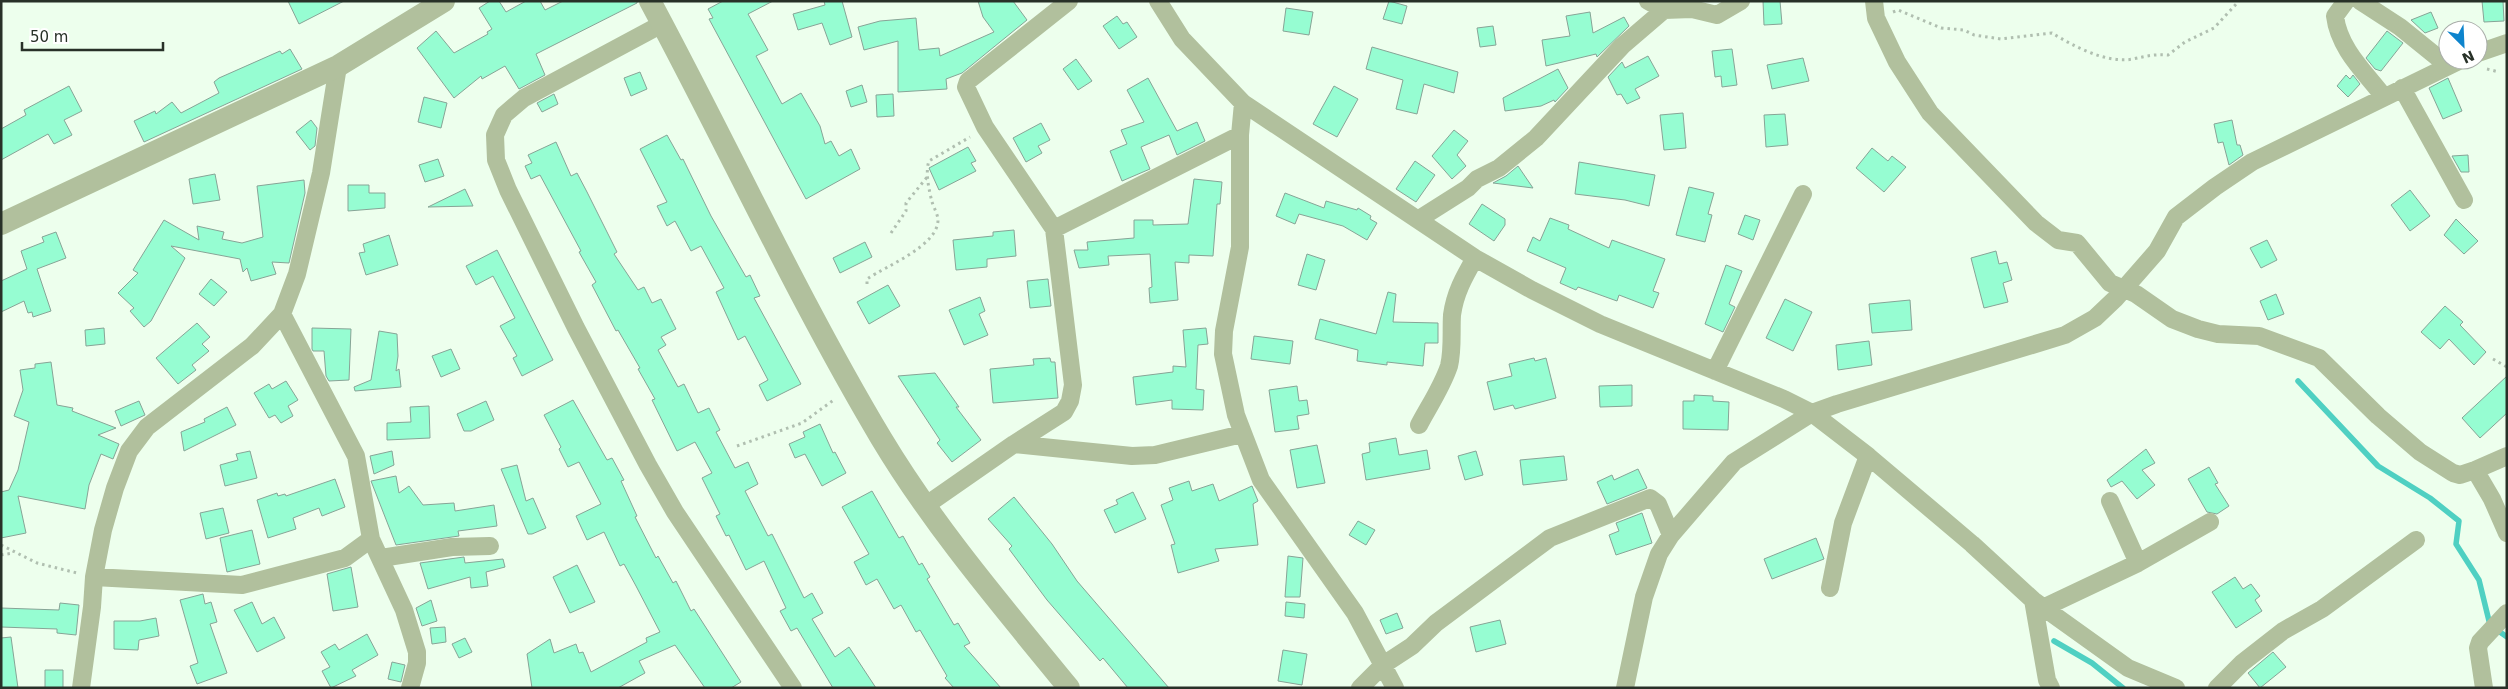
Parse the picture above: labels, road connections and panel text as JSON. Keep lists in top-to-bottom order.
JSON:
{
  "scale_bar": "50 m",
  "north": "bottom right"
}
